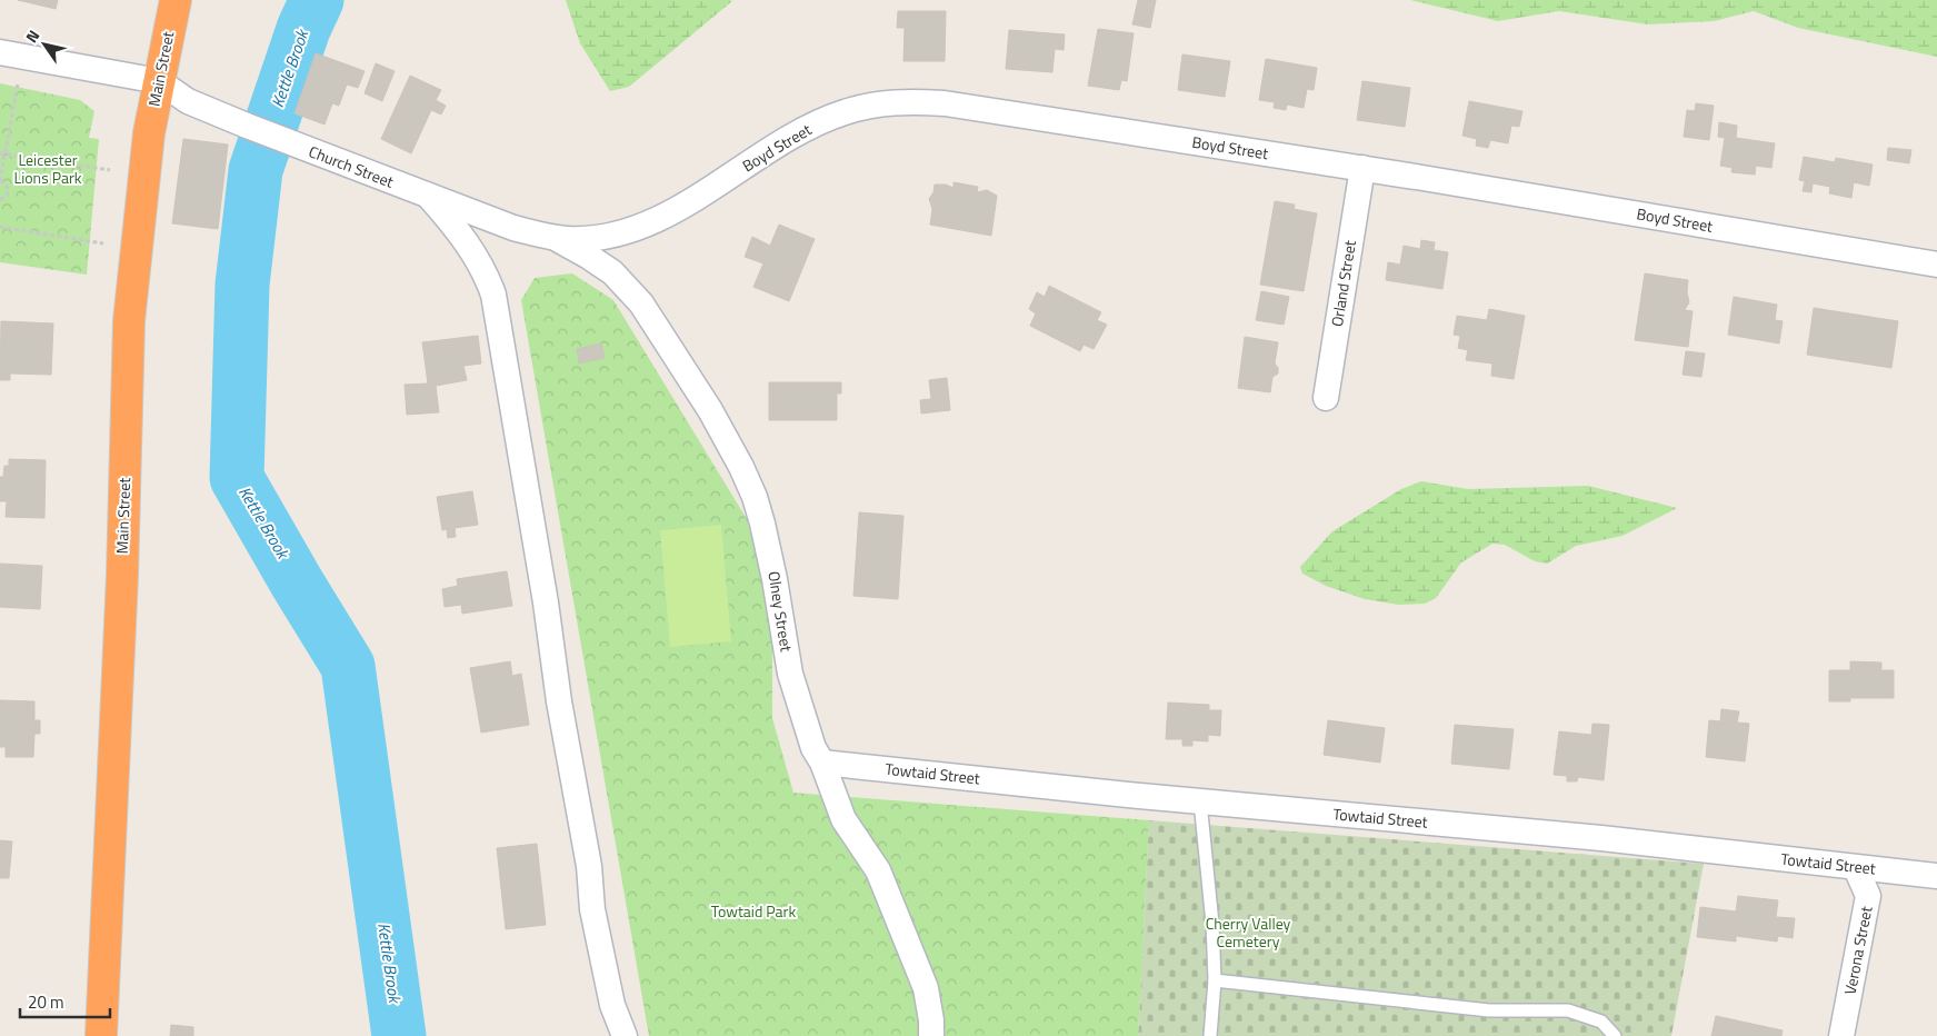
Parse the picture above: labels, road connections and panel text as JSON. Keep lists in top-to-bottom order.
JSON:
{
  "streets": {
    "highway": ["Main Street"],
    "street": [
      "Boyd Street",
      "Church Street",
      "Orland Street",
      "Olney Street",
      "Towtaid Street",
      "Verona Street"
    ]
  },
  "crossings": [
    ["Main Street", "Church Street"],
    ["Boyd Street", "Church Street"],
    ["Boyd Street", "Orland Street"],
    ["Boyd Street", "Olney Street"],
    ["Church Street", "Olney Street"],
    ["Olney Street", "Towtaid Street"],
    ["Towtaid Street", "Verona Street"]
  ],
  "water": ["Kettle Brook"],
  "parks": ["Leicester Lions Park", "Towtaid Park", "Cherry Valley Cemetery"],
  "scale_bar": "20 m",
  "north": "top left"
}
